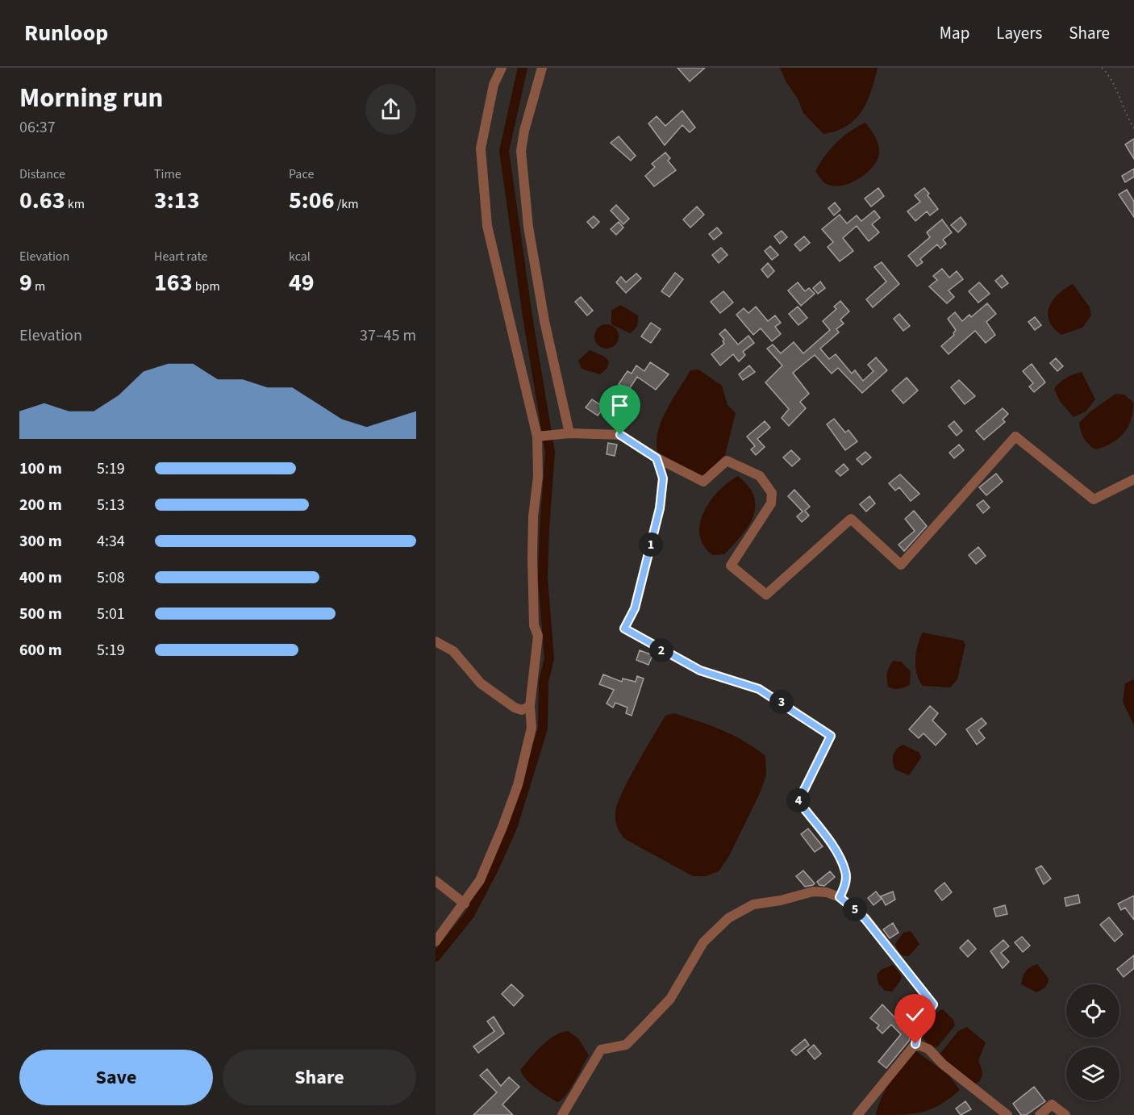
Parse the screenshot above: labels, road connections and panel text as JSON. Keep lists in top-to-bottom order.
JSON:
{
  "page": {
    "header": "Runloop",
    "nav": ["Map", "Layers", "Share"],
    "heading": ["Morning run", "06:37"],
    "stats": [
      ["Distance", "0.63 km"],
      ["Time", "3:13"],
      ["Pace", "5:06 /km"],
      ["Elevation", "9 m"],
      ["Heart rate", "163 bpm"],
      ["kcal", "49"]
    ],
    "chart": ["Elevation", "37–45 m"],
    "list": [
      {
        "name": "100 m",
        "note": "5:19"
      },
      {
        "name": "200 m",
        "note": "5:13"
      },
      {
        "name": "300 m",
        "note": "4:34"
      },
      {
        "name": "400 m",
        "note": "5:08"
      },
      {
        "name": "500 m",
        "note": "5:01"
      },
      {
        "name": "600 m",
        "note": "5:19"
      }
    ],
    "pins": [
      "1",
      "2",
      "3",
      "4",
      "5"
    ],
    "buttons": ["Save", "Share"]
  }
}
